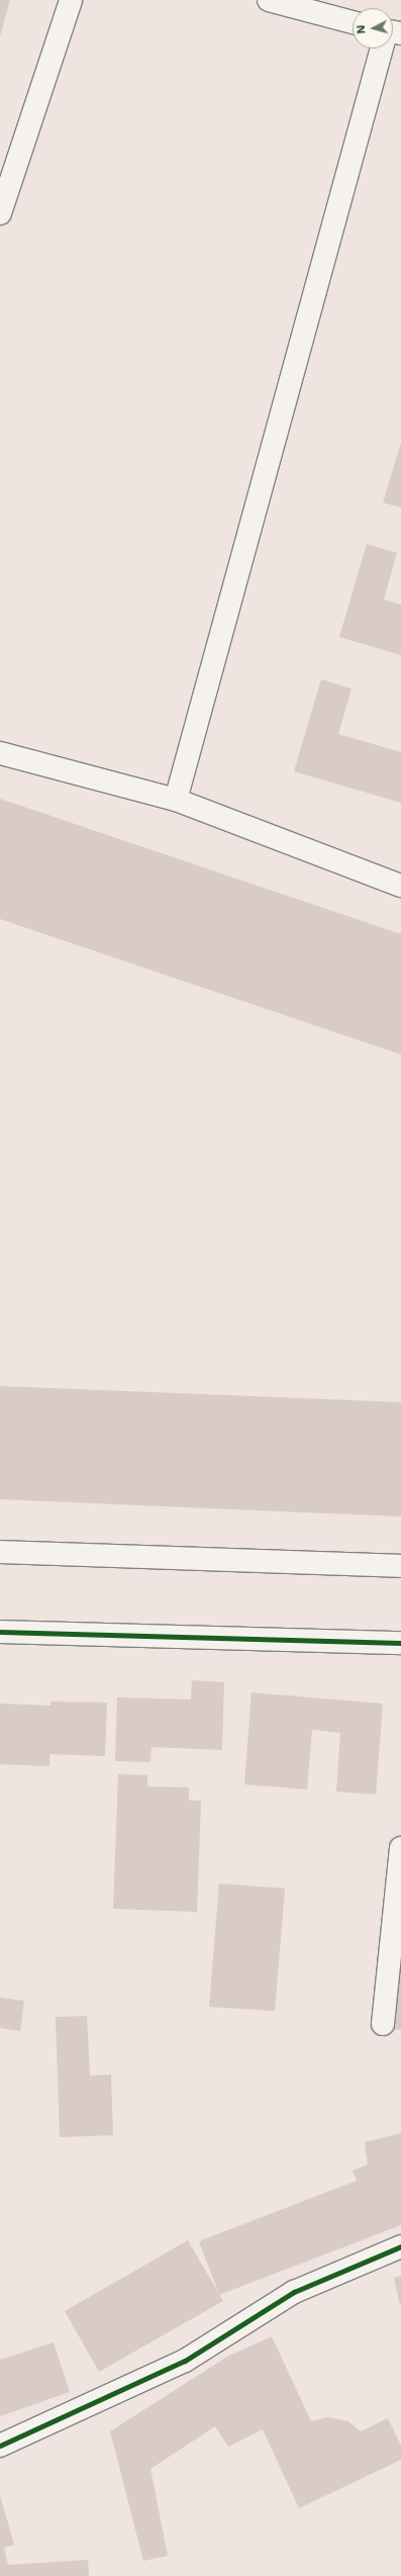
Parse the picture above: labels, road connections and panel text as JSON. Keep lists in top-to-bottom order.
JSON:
{
  "north": "left"
}
